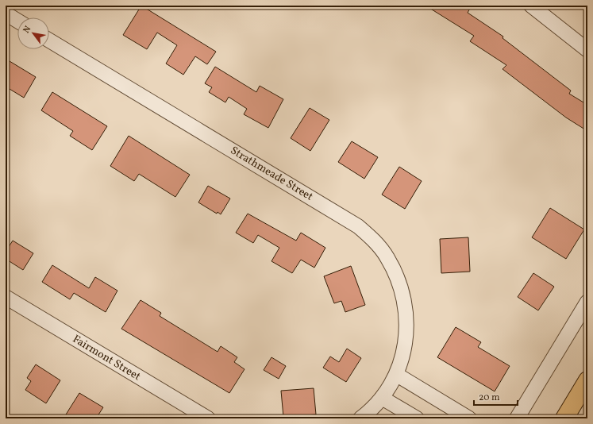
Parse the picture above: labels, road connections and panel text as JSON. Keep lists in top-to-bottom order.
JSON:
{
  "streets": {
    "street": ["Strathmeade Street", "Fairmont Street"]
  },
  "scale_bar": "20 m",
  "north": "top left"
}
